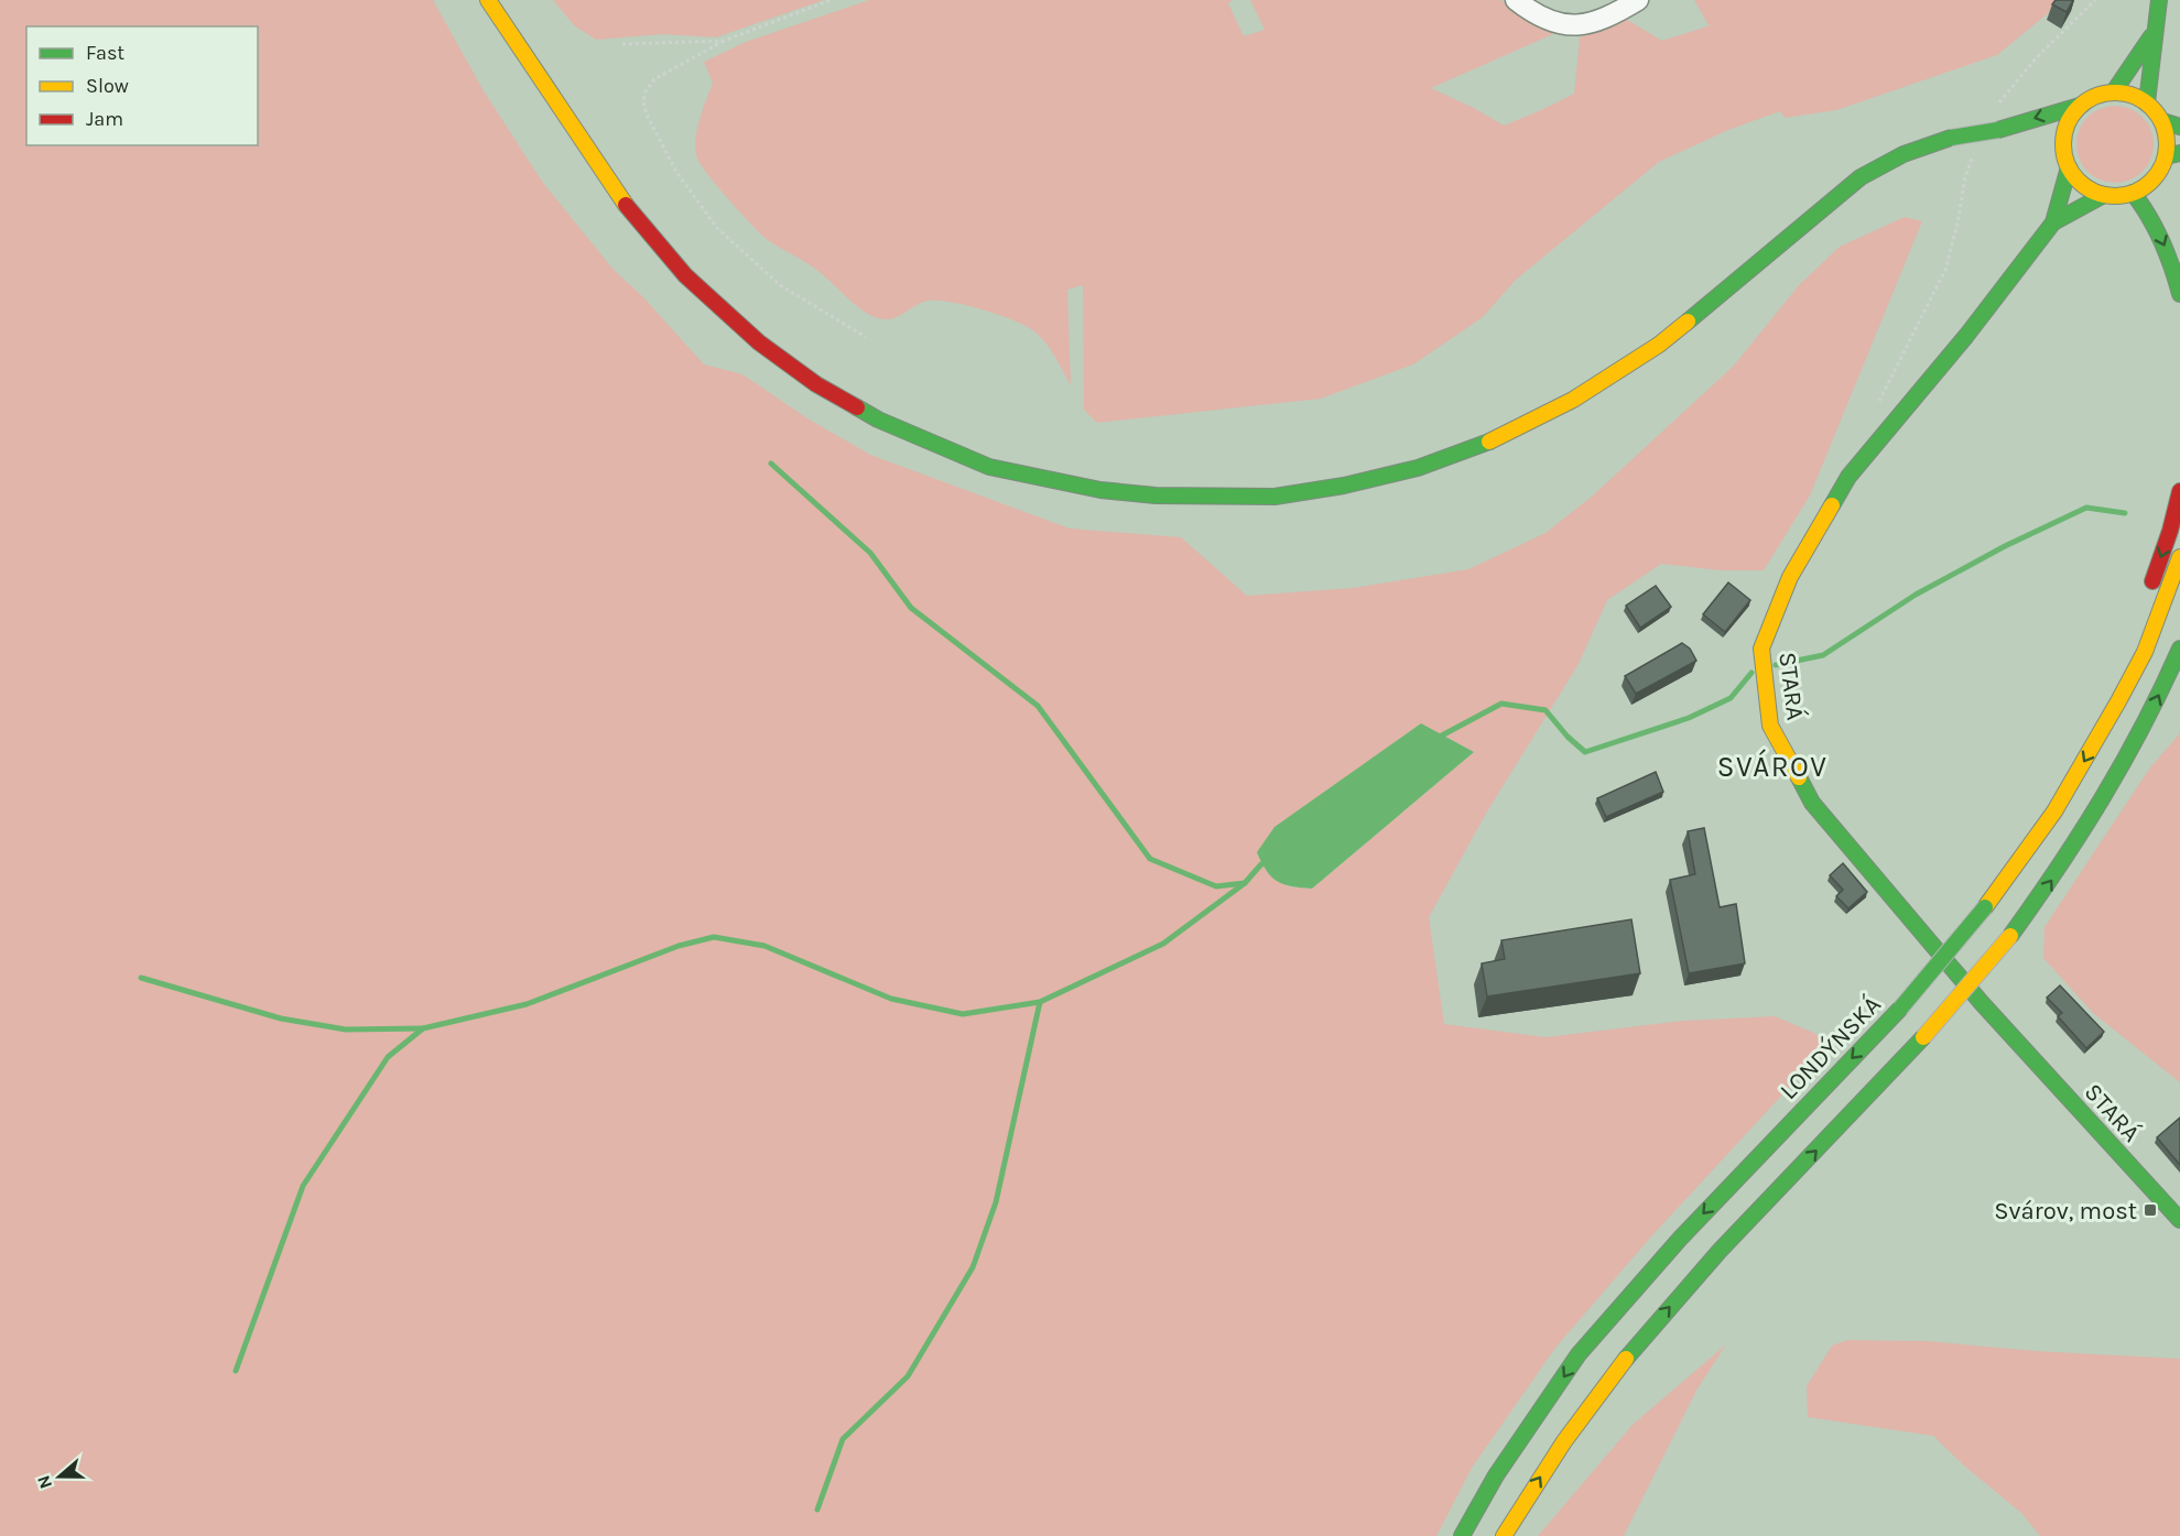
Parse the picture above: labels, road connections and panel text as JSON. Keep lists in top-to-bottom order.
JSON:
{
  "streets": {
    "main road": ["STARÁ", "LONDÝNSKÁ"]
  },
  "districts": ["SVÁROV"],
  "places": {
    "transit": ["Svárov, most"]
  },
  "legend": ["Fast", "Slow", "Jam"],
  "north": "left"
}
